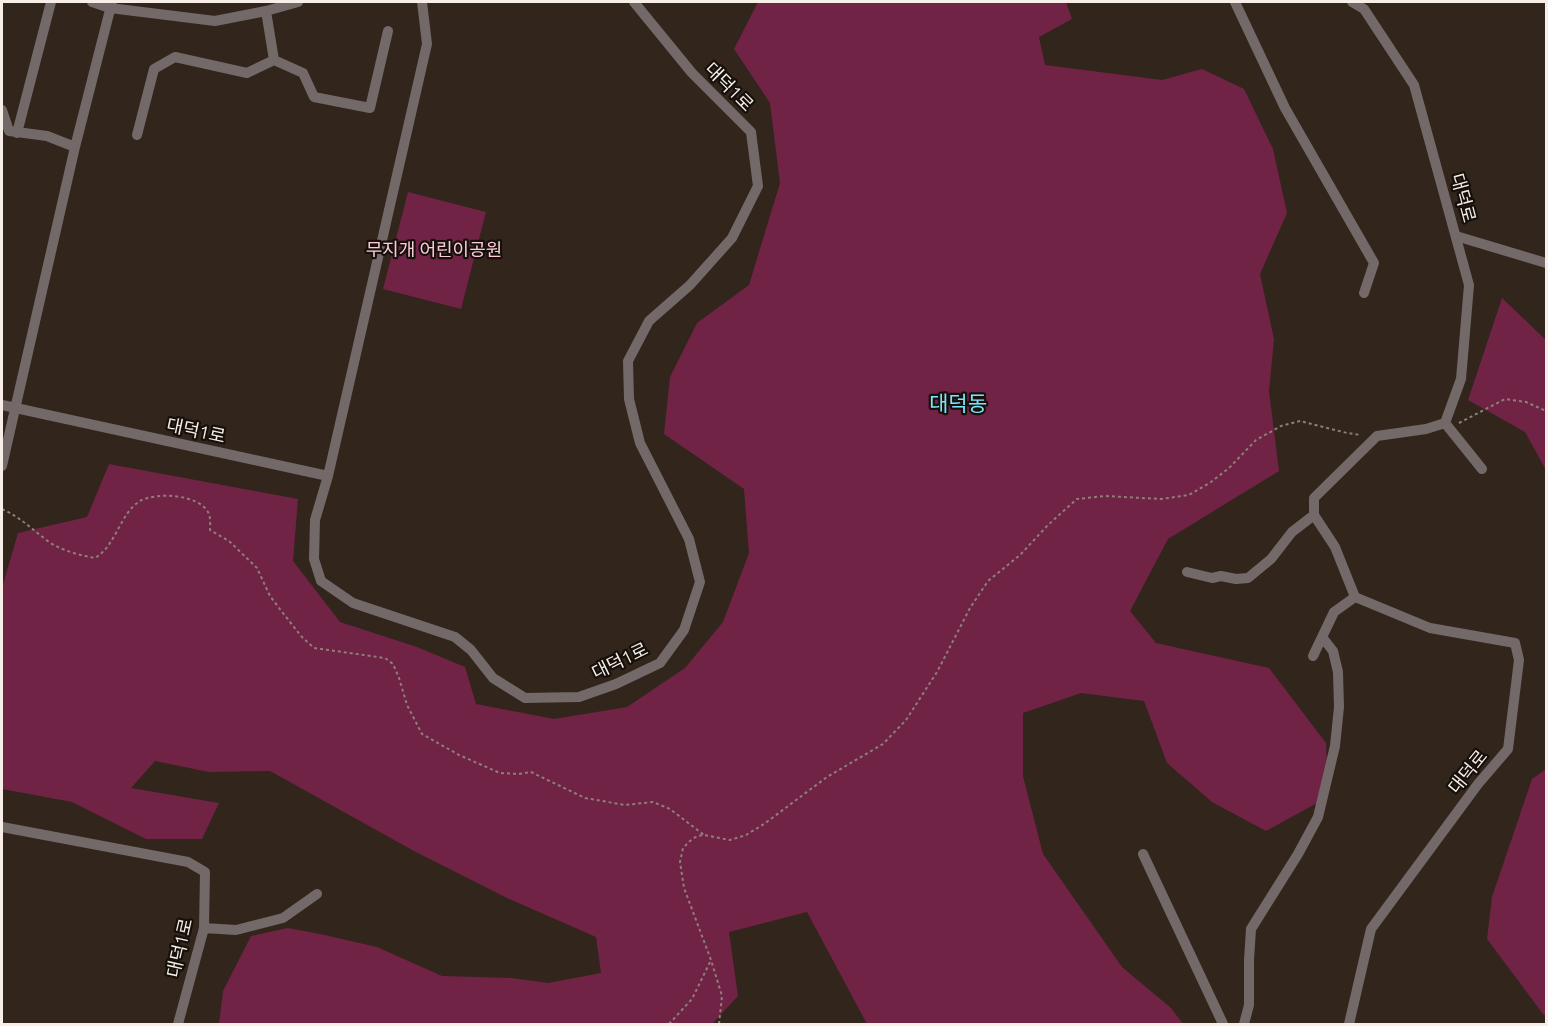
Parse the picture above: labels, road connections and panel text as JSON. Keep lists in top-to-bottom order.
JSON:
{
  "streets": {
    "street": ["대덕1로", "대덕로"]
  },
  "districts": ["대덕동"],
  "parks": ["무지개 어린이공원"]
}
